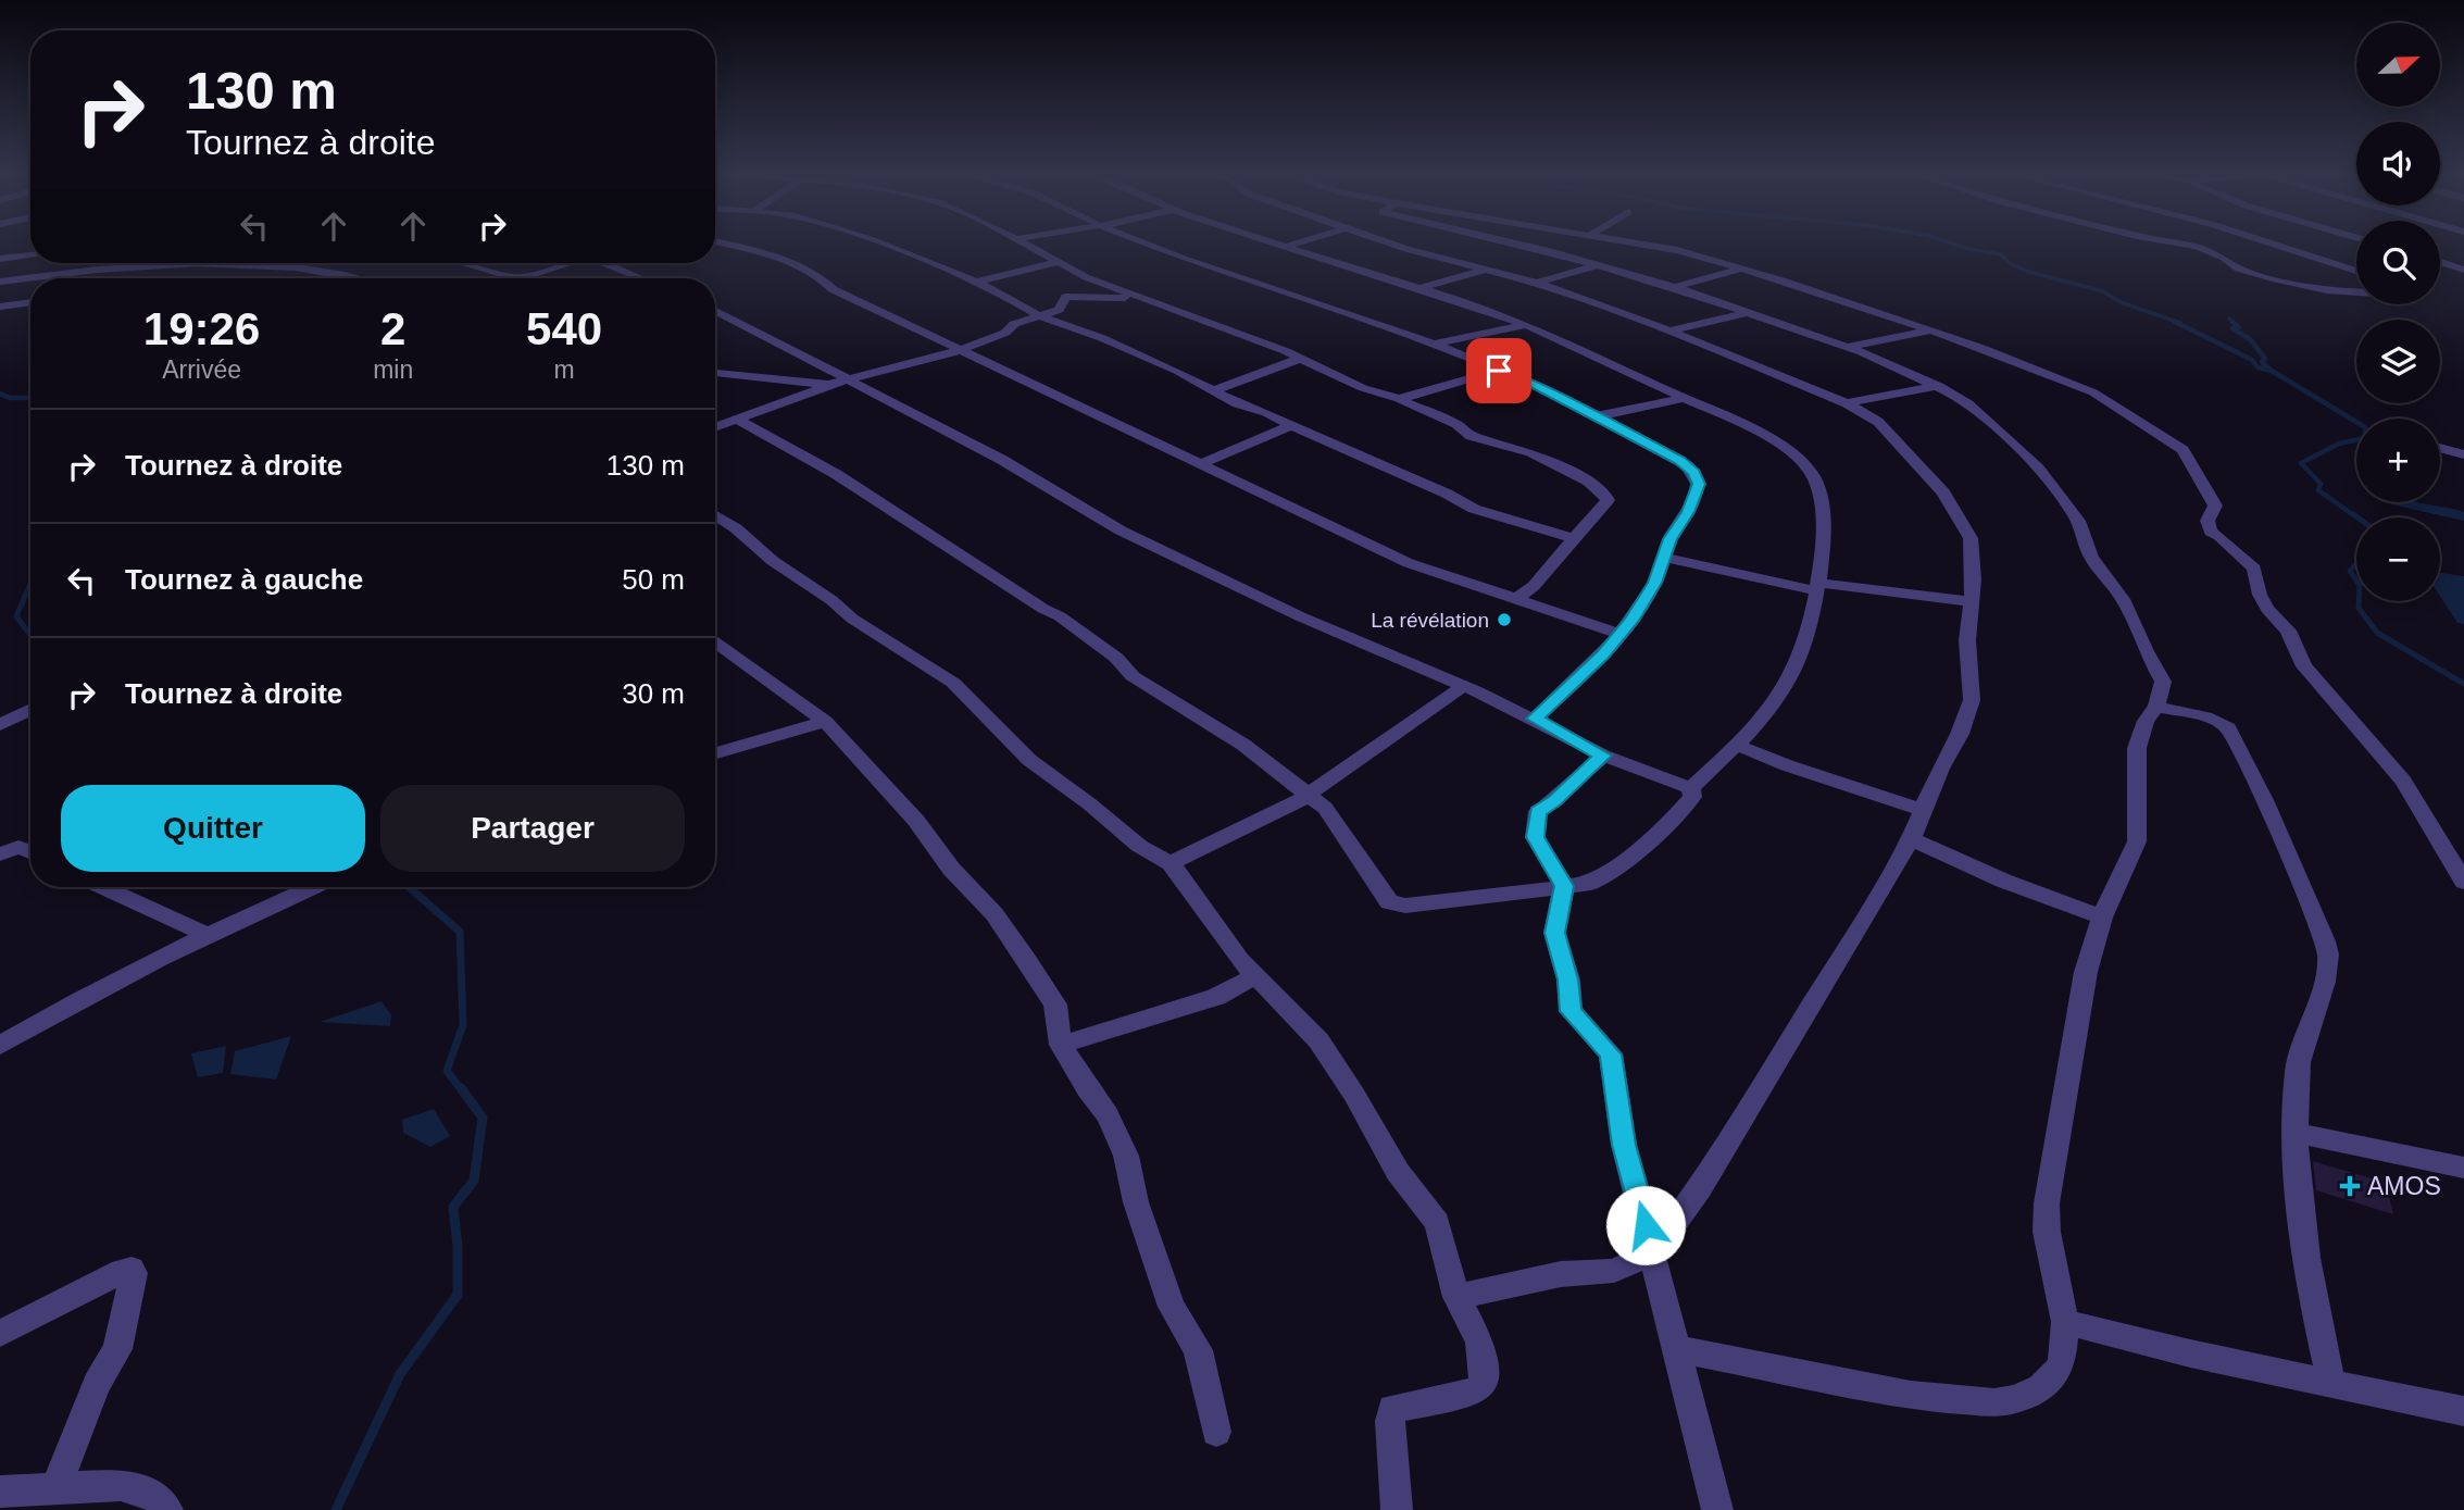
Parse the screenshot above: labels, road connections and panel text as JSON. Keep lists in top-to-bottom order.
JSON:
{
  "places": {
    "other": ["La révélation"],
    "health": ["AMOS"]
  },
  "north": "right",
  "page": {
    "map_buttons": ["+", "−"],
    "turn": ["130 m", "Tournez à droite"],
    "eta": [
      "19:26",
      "Arrivée",
      "2",
      "min",
      "540",
      "m"
    ],
    "list": [
      {
        "name": "Tournez à droite",
        "value": "130 m"
      },
      {
        "name": "Tournez à gauche",
        "value": "50 m"
      },
      {
        "name": "Tournez à droite",
        "value": "30 m"
      }
    ],
    "buttons": ["Quitter", "Partager"]
  }
}
